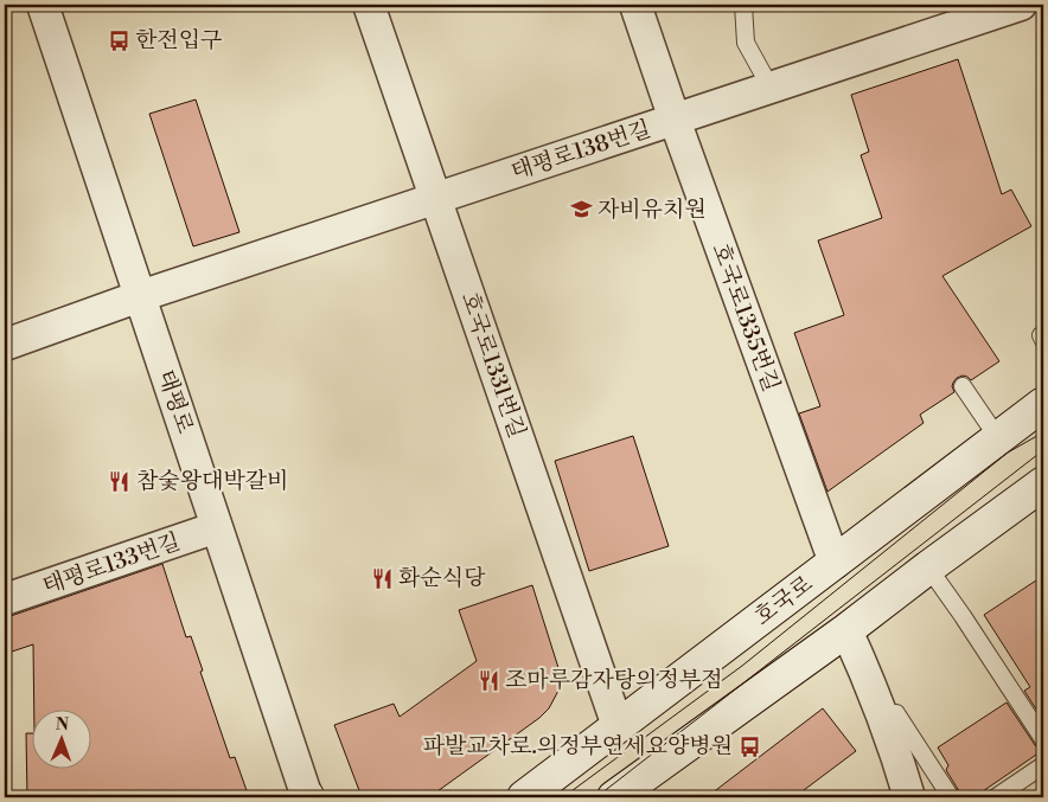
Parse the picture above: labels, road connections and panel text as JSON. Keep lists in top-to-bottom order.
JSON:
{
  "streets": {
    "street": [
      "태평로138번길",
      "호국로1335번길",
      "호국로1331번길",
      "태평로",
      "태평로133번길",
      "호국로"
    ]
  },
  "crossings": [
    ["태평로138번길", "호국로1335번길"],
    ["태평로138번길", "호국로1331번길"],
    ["태평로138번길", "태평로"],
    ["호국로1335번길", "호국로"],
    ["호국로1331번길", "호국로"],
    ["태평로", "태평로133번길"]
  ],
  "places": {
    "bus stop": ["한전입구", "파발교차로.의정부연세요양병원"],
    "school or university": ["자비유치원"],
    "restaurant": ["참숯왕대박갈비", "화순식당", "조마루감자탕의정부점"]
  },
  "north": "top"
}
